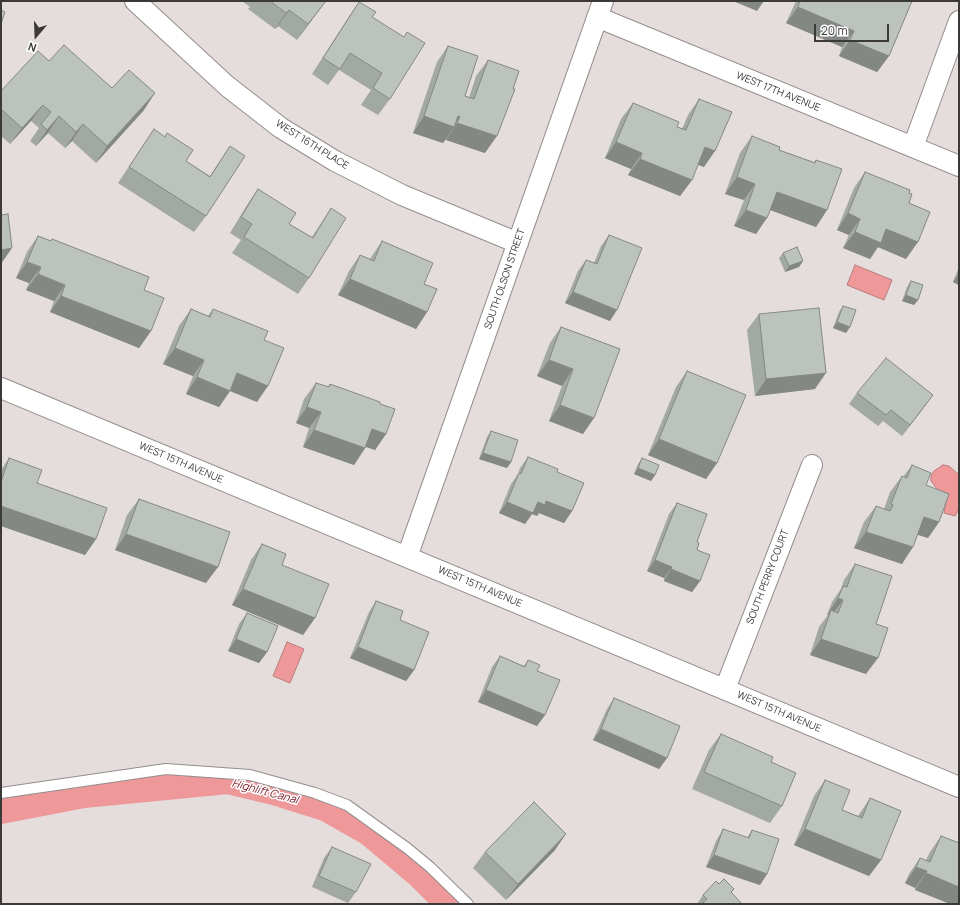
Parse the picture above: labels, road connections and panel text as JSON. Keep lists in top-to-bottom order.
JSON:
{
  "streets": {
    "street": [
      "WEST 17TH AVENUE",
      "WEST 16TH PLACE",
      "SOUTH OLSON STREET",
      "WEST 15TH AVENUE",
      "SOUTH PERRY COURT"
    ]
  },
  "crossings": [
    ["WEST 17TH AVENUE", "SOUTH OLSON STREET"],
    ["WEST 16TH PLACE", "SOUTH OLSON STREET"],
    ["SOUTH OLSON STREET", "WEST 15TH AVENUE"],
    ["WEST 15TH AVENUE", "SOUTH PERRY COURT"]
  ],
  "water": ["Highlift Canal"],
  "scale_bar": "20 m",
  "north": "bottom"
}
